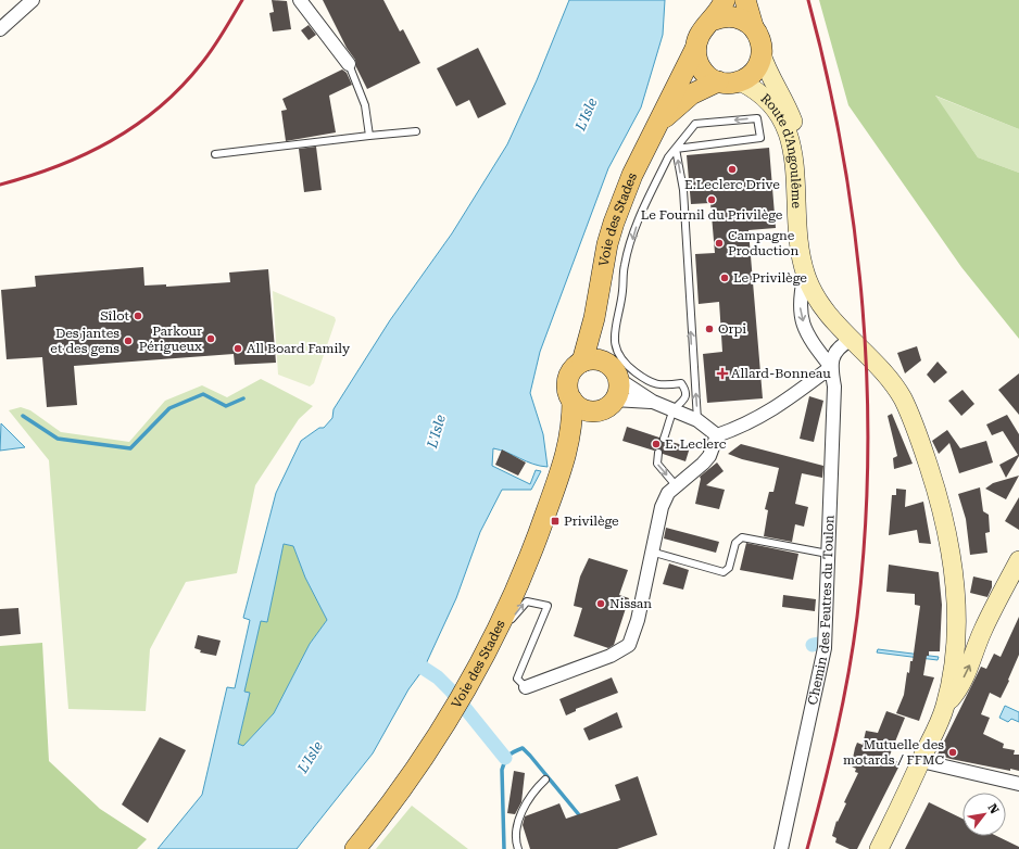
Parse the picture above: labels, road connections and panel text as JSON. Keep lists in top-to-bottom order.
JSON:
{
  "streets": {
    "main road": ["Route d'Angoulême", "Voie des Stades"],
    "street": ["Chemin des Feutres du Toulon"]
  },
  "crossings": [
    ["Route d'Angoulême", "Voie des Stades"]
  ],
  "water": ["L'Isle"],
  "places": {
    "other": [
      "E.Leclerc Drive",
      "Le Fournil du Privilège",
      "Campagne Production",
      "Le Privilège",
      "Sîlot",
      "Orpi",
      "Parkour Périgueux",
      "Des jantes et des gens",
      "All Board Family",
      "E. Leclerc",
      "Nissan",
      "Mutuelle des motards / FFMC"
    ],
    "health": ["Allard-Bonneau"],
    "transit": ["Privilège"]
  },
  "north": "top right"
}
